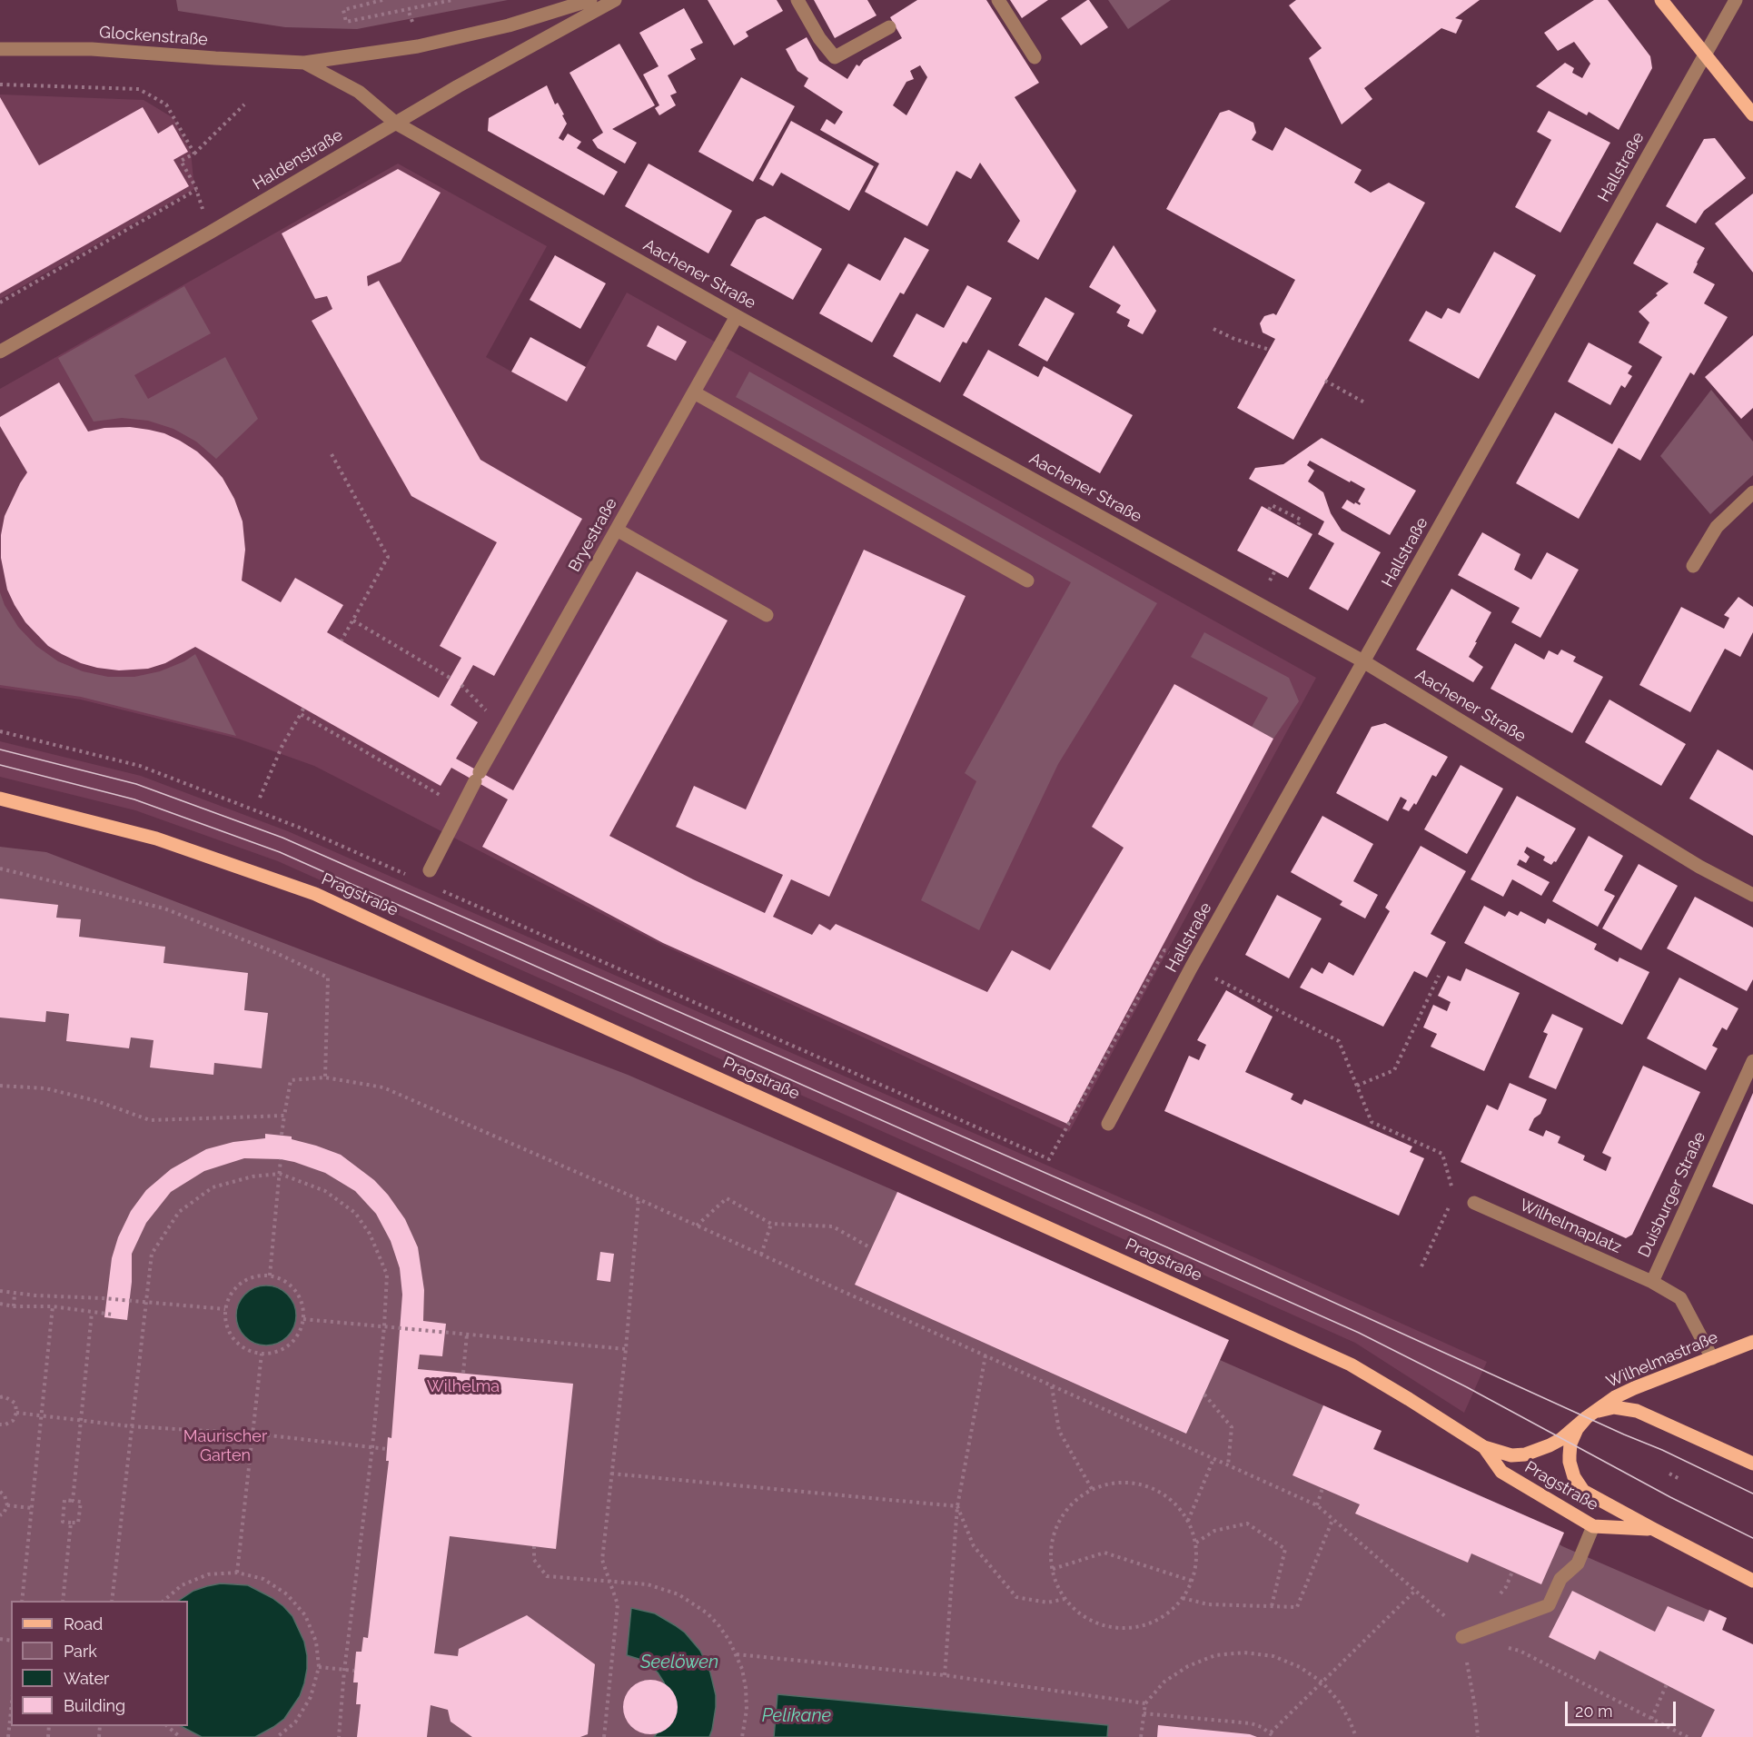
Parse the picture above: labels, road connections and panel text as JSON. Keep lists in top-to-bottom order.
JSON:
{
  "streets": {
    "main road": ["Pragstraße", "Wilhelmastraße"],
    "street": [
      "Glockenstraße",
      "Haldenstraße",
      "Hallstraße",
      "Aachener Straße",
      "Bryestraße",
      "Duisburger Straße",
      "Wilhelmaplatz"
    ]
  },
  "crossings": [
    ["Glockenstraße", "Haldenstraße"],
    ["Glockenstraße", "Aachener Straße"],
    ["Haldenstraße", "Aachener Straße"],
    ["Hallstraße", "Aachener Straße"],
    ["Aachener Straße", "Bryestraße"],
    ["Pragstraße", "Wilhelmastraße"],
    ["Duisburger Straße", "Wilhelmaplatz"],
    ["Duisburger Straße", "Wilhelmastraße"]
  ],
  "water": ["Seelöwen", "Pelikane"],
  "parks": ["Wilhelma", "Maurischer Garten"],
  "legend": [
    "Road",
    "Park",
    "Water",
    "Building"
  ],
  "scale_bar": "20 m"
}
